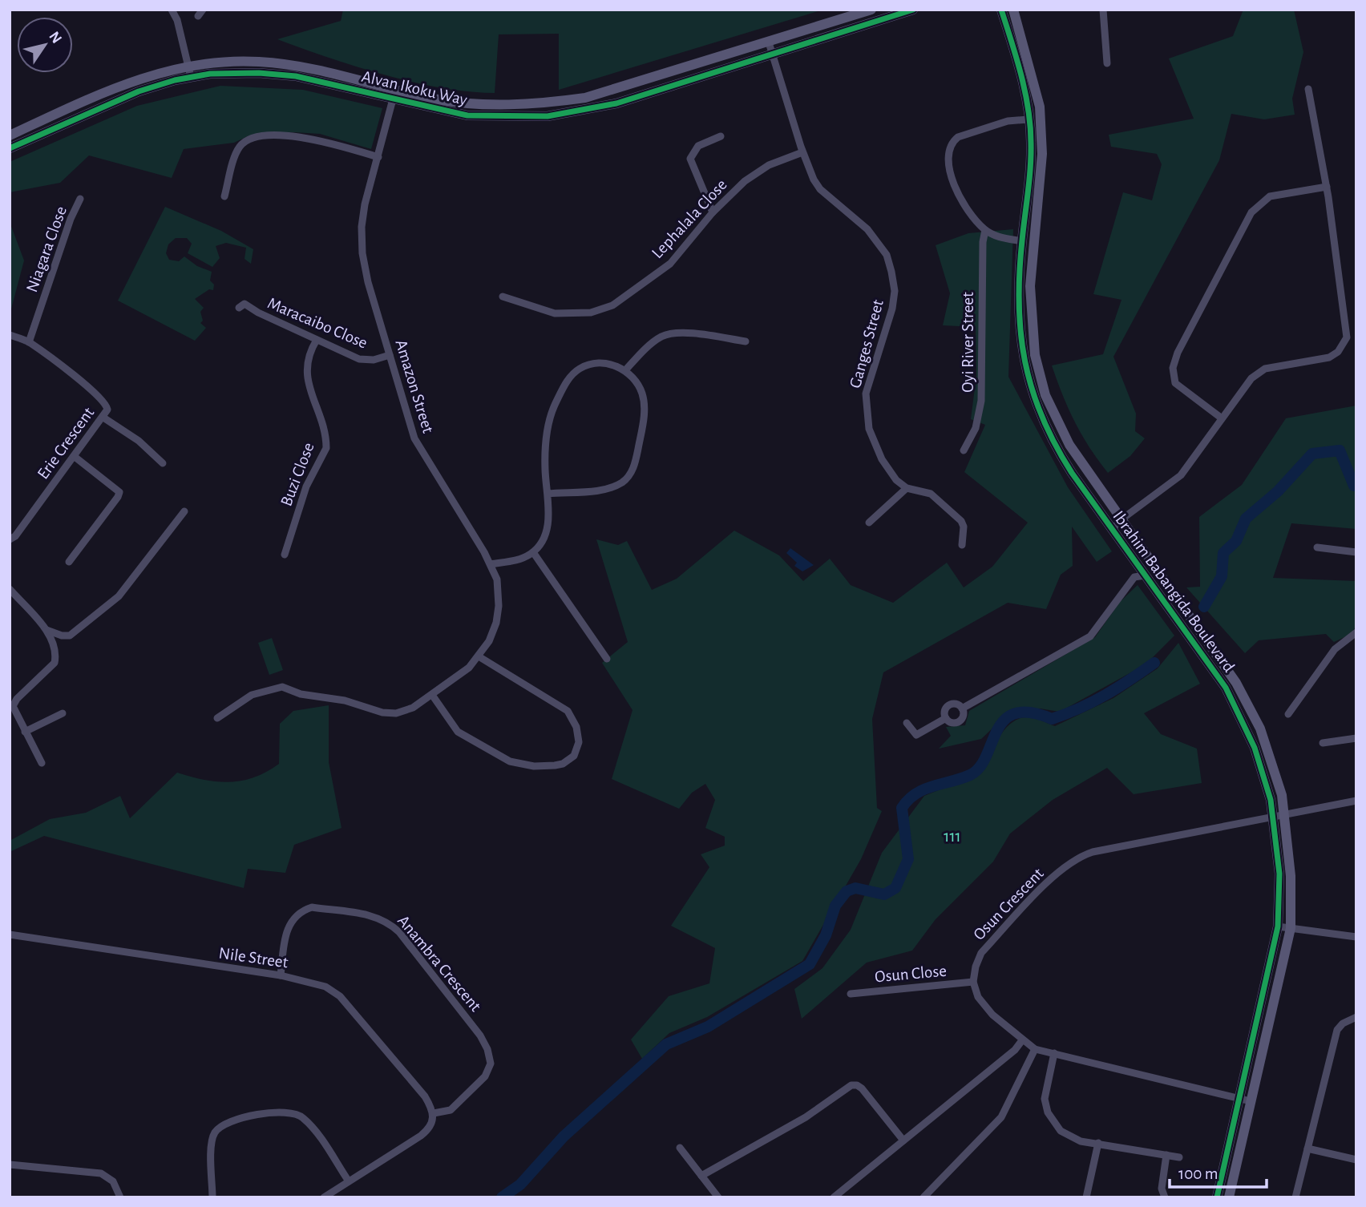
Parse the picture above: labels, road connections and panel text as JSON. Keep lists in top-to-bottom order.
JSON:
{
  "streets": {
    "street": [
      "Alvan Ikoku Way",
      "Lephalala Close",
      "Niagara Close",
      "Maracaibo Close",
      "Oyi River Street",
      "Ganges Street",
      "Amazon Street",
      "Erie Crescent",
      "Buzi Close",
      "Ibrahim Babangida Boulevard",
      "Osun Crescent",
      "Nile Street",
      "Anambra Crescent",
      "Osun Close"
    ]
  },
  "crossings": [
    ["Alvan Ikoku Way", "Ganges Street"],
    ["Alvan Ikoku Way", "Amazon Street"],
    ["Lephalala Close", "Ganges Street"],
    ["Niagara Close", "Erie Crescent"],
    ["Maracaibo Close", "Amazon Street"],
    ["Maracaibo Close", "Buzi Close"],
    ["Ibrahim Babangida Boulevard", "Osun Crescent"],
    ["Osun Crescent", "Osun Close"],
    ["Nile Street", "Anambra Crescent"]
  ],
  "parks": ["111"],
  "scale_bar": "100 m",
  "north": "top right"
}
